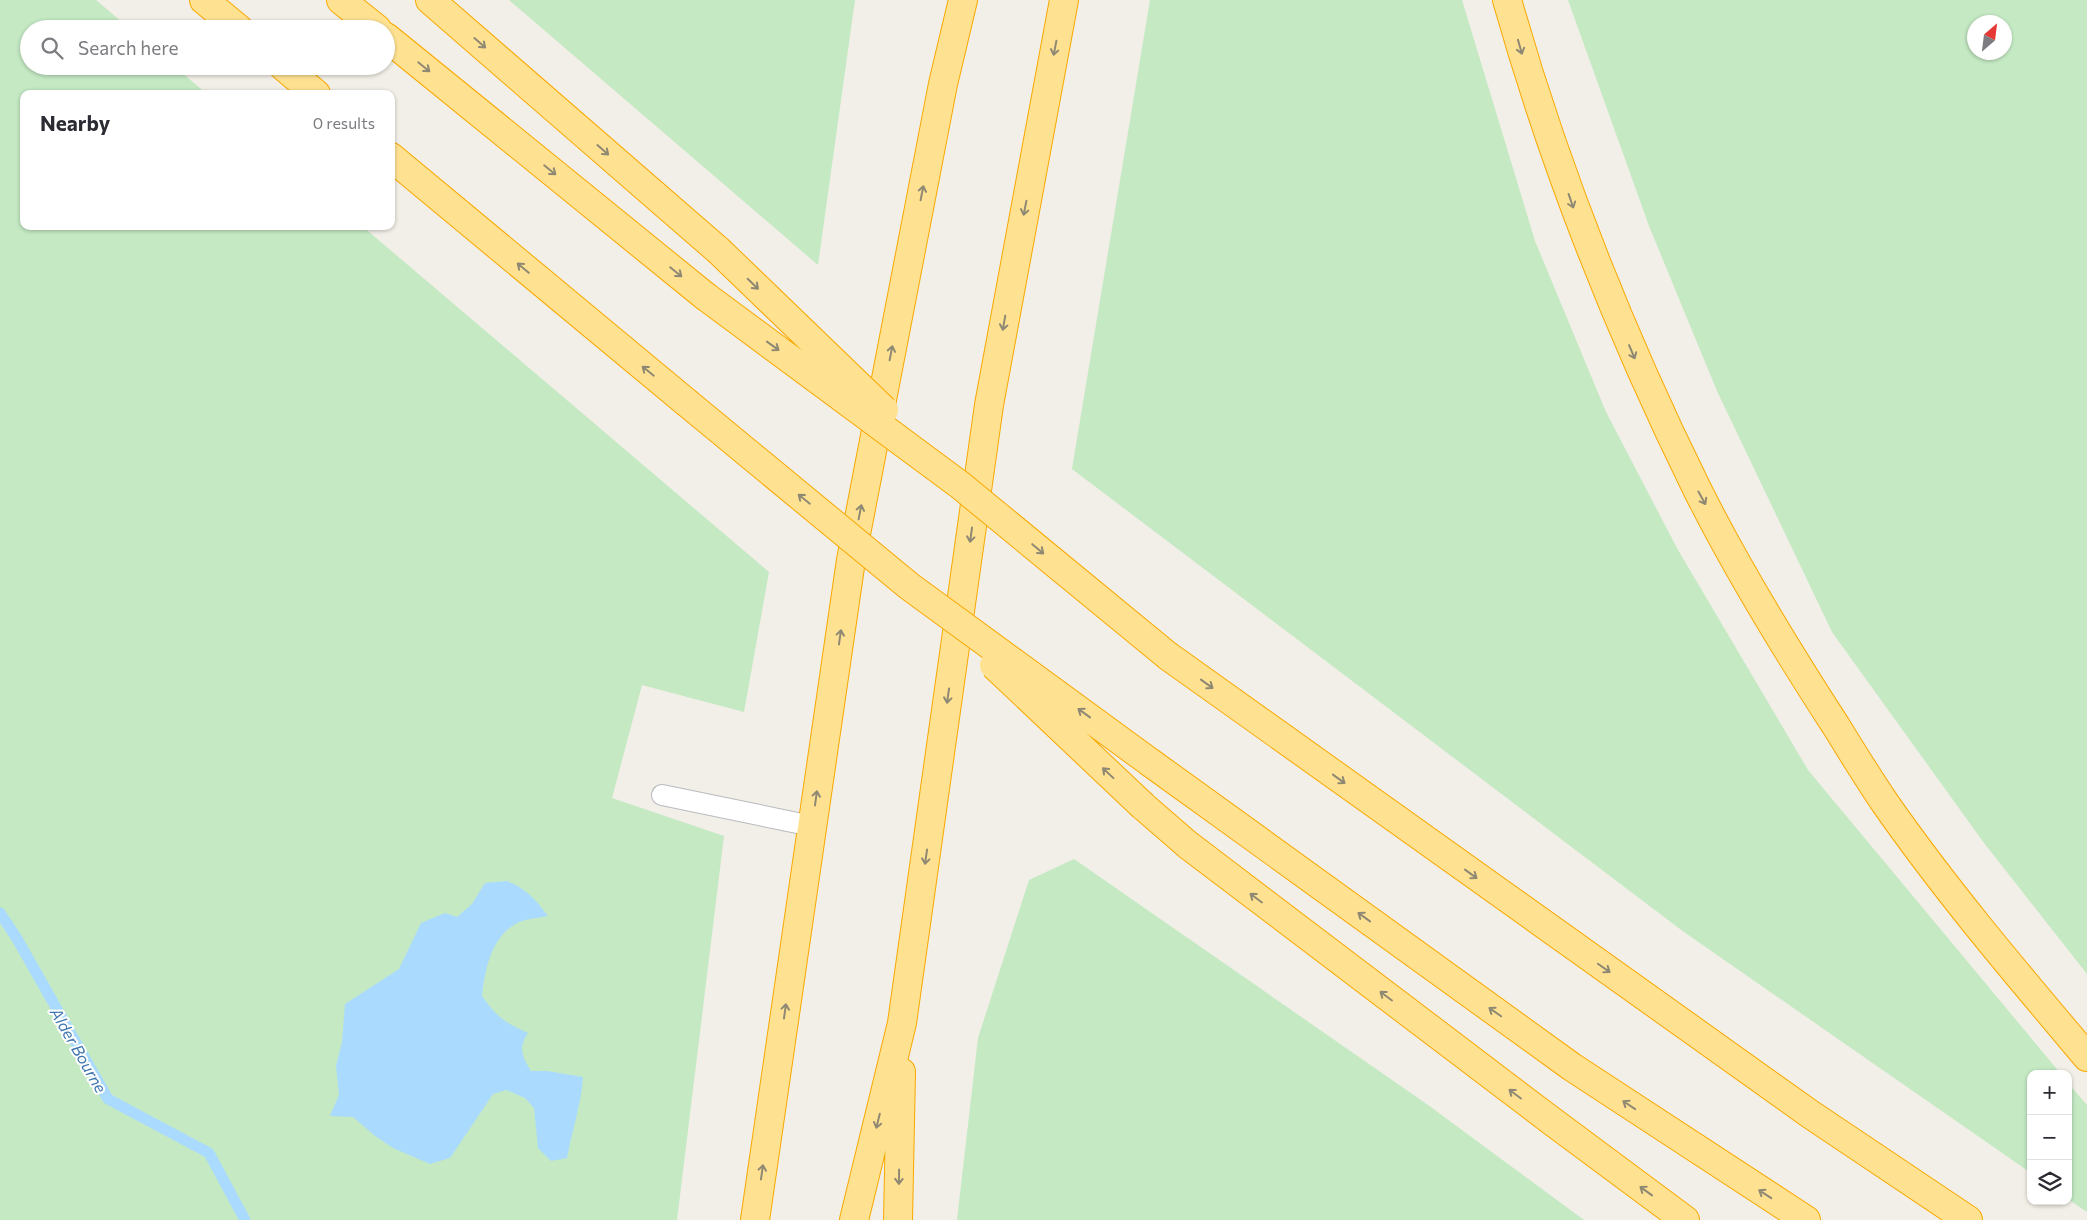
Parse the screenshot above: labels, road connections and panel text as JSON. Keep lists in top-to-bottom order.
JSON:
{
  "water": ["Alder Bourne"],
  "north": "top right",
  "page": {
    "search": "Search here",
    "heading": ["Nearby", "0 results"],
    "map_buttons": ["+", "−"]
  }
}
